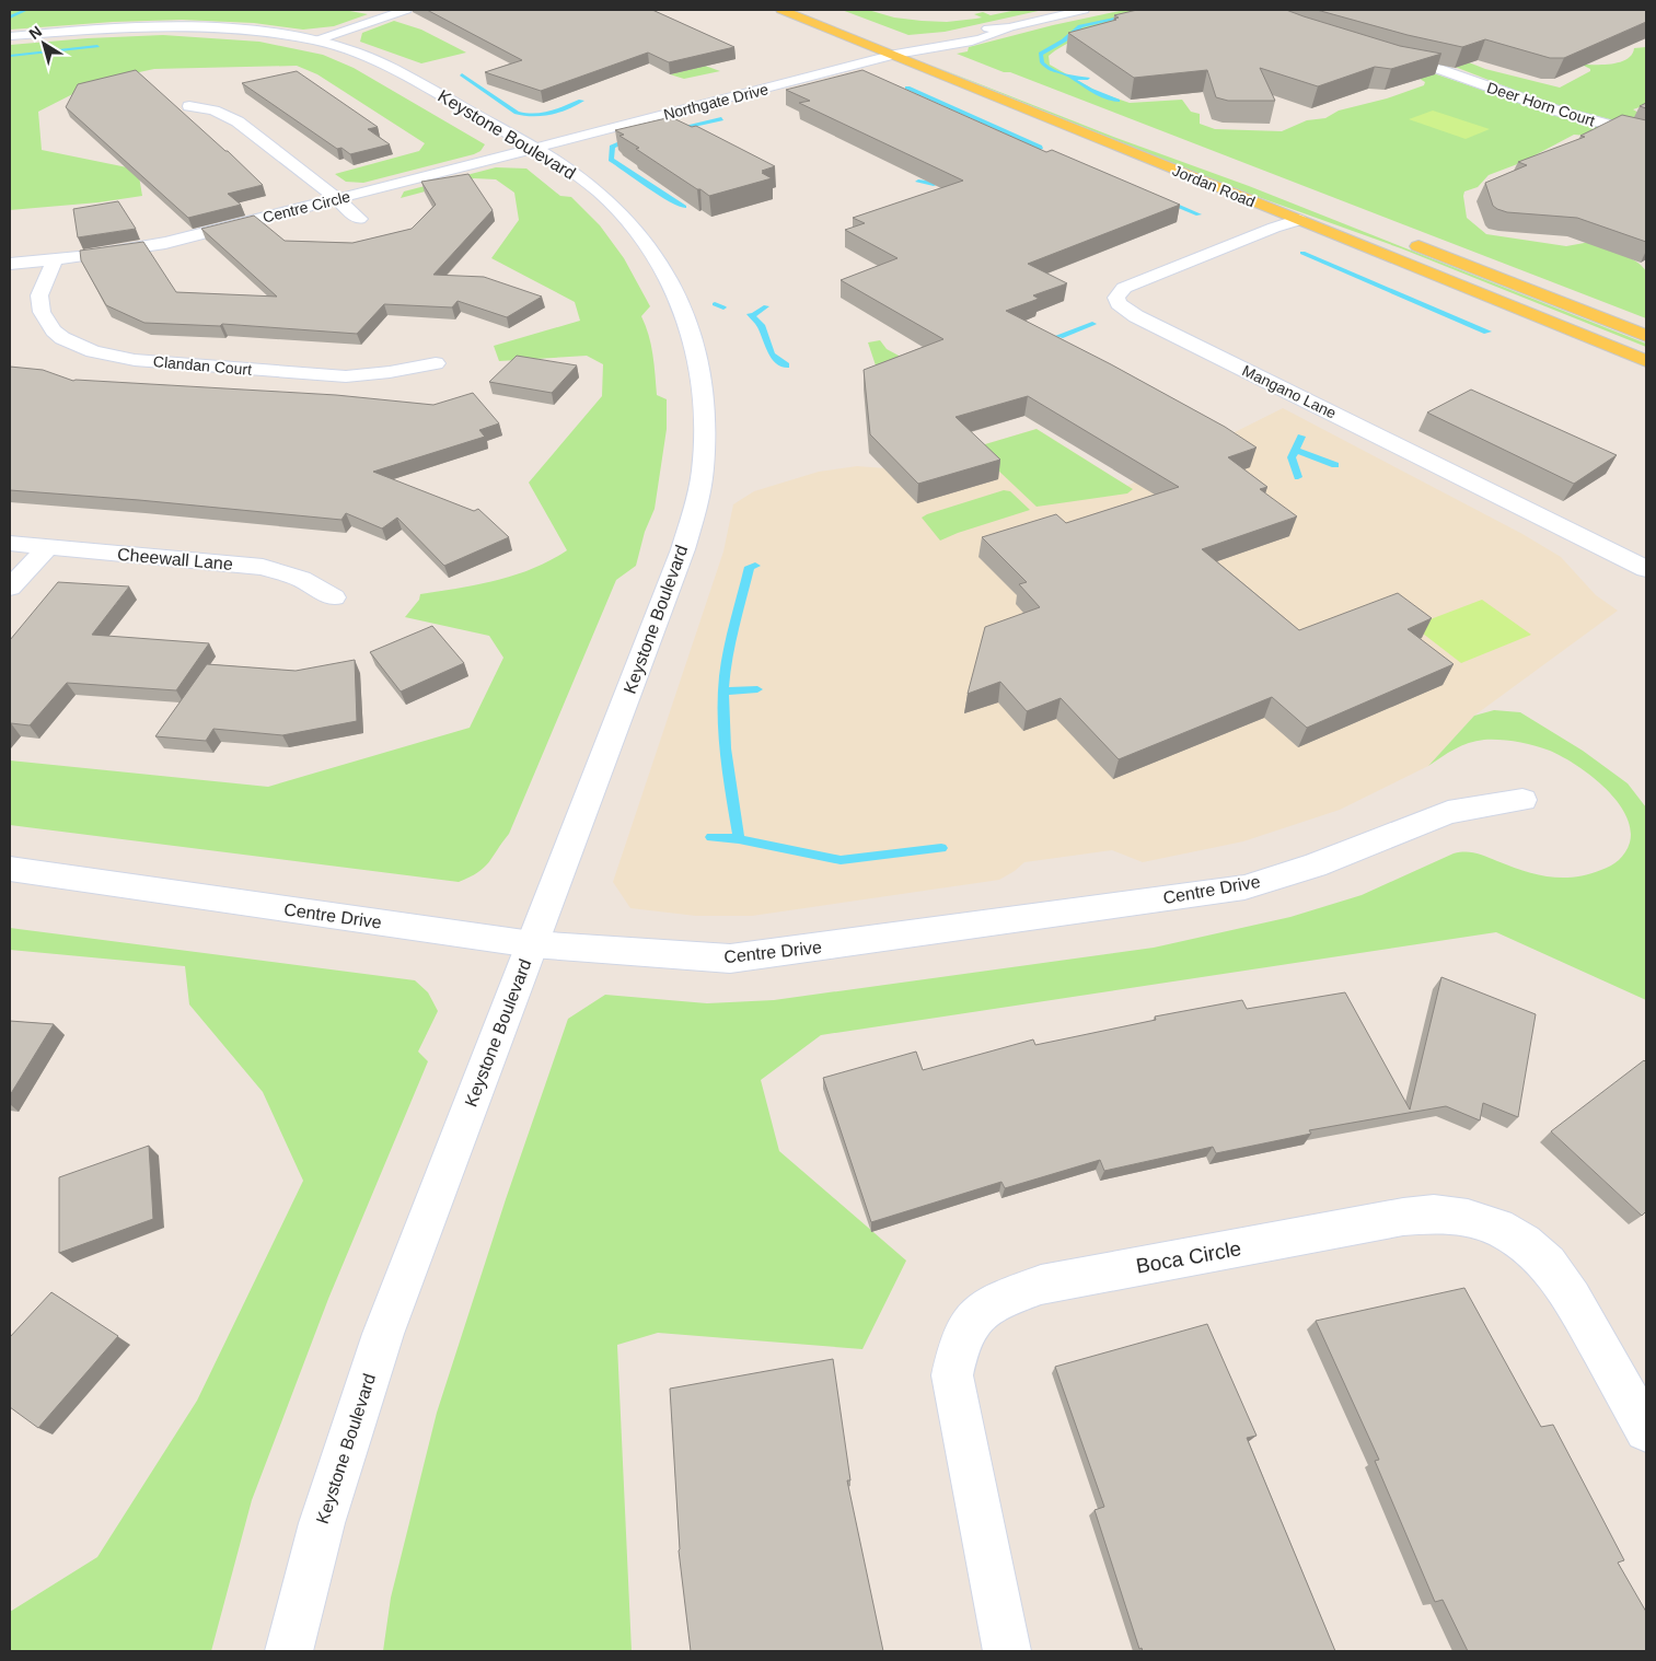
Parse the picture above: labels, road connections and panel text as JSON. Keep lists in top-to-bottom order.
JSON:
{
  "streets": {
    "main road": ["Jordan Road"],
    "street": [
      "Northgate Drive",
      "Deer Horn Court",
      "Keystone Boulevard",
      "Centre Circle",
      "Clandan Court",
      "Mangano Lane",
      "Cheewall Lane",
      "Centre Drive",
      "Boca Circle"
    ]
  },
  "crossings": [
    ["Northgate Drive", "Keystone Boulevard"],
    ["Northgate Drive", "Jordan Road"],
    ["Northgate Drive", "Centre Circle"],
    ["Keystone Boulevard", "Centre Circle"],
    ["Keystone Boulevard", "Centre Drive"],
    ["Jordan Road", "Mangano Lane"],
    ["Centre Circle", "Clandan Court"]
  ],
  "north": "top left"
}
